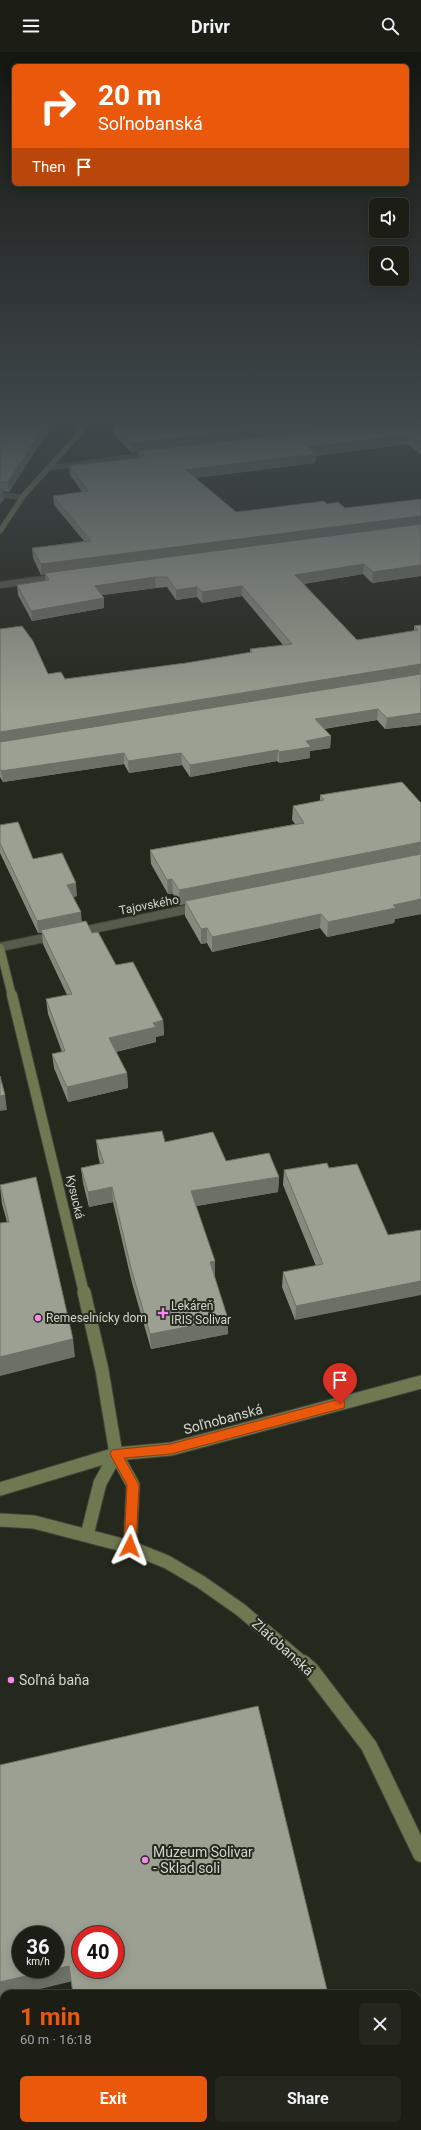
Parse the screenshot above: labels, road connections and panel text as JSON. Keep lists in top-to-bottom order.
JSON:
{
  "streets": {
    "street": [
      "Tajovského",
      "Kysucká",
      "Soľnobanská",
      "Zlatobanská"
    ]
  },
  "crossings": [
    ["Tajovského", "Kysucká"],
    ["Kysucká", "Soľnobanská"],
    ["Kysucká", "Zlatobanská"]
  ],
  "places": {
    "health": ["Lekáreň IRIS Solivar"],
    "other": ["Remeselnícky dom", "Soľná baňa", "Múzeum Solivar - Sklad soli"]
  },
  "page": {
    "header": "Drivr",
    "turn": ["20 m", "Soľnobanská"],
    "then": "Then",
    "speed": "36 km/h",
    "limit": "40",
    "heading": ["1 min", "60 m · 16:18"],
    "buttons": ["Exit", "Share"]
  }
}
